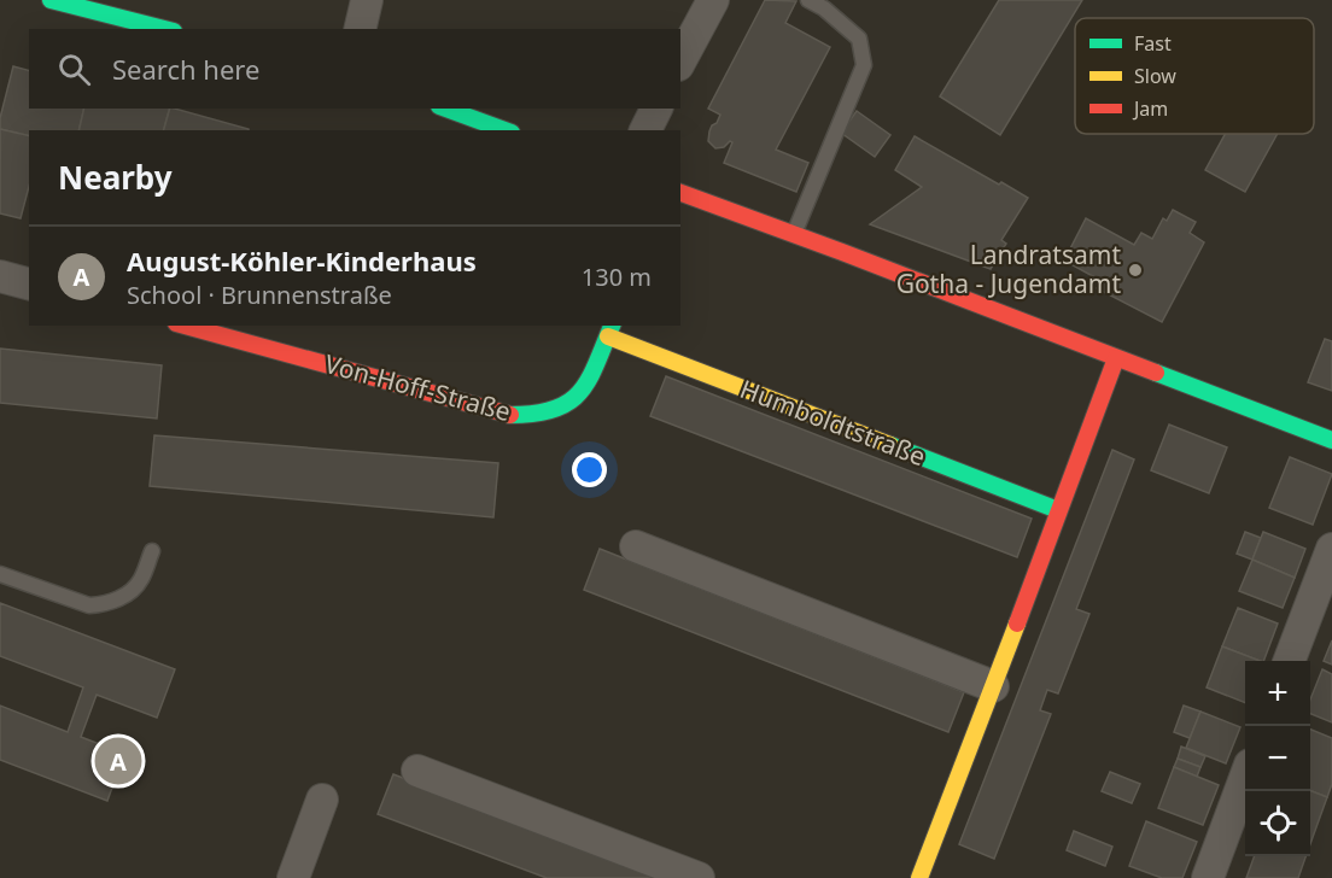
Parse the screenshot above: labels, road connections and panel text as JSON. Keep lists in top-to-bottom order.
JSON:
{
  "streets": {
    "street": ["Von-Hoff-Straße", "Humboldtstraße"]
  },
  "crossings": [
    ["Von-Hoff-Straße", "Humboldtstraße"]
  ],
  "places": ["Landratsamt Gotha - Jugendamt"],
  "legend": ["Fast", "Slow", "Jam"],
  "page": {
    "search": "Search here",
    "heading": "Nearby",
    "list": [
      {
        "mark": "A",
        "name": "August-Köhler-Kinderhaus",
        "note": "School · Brunnenstraße",
        "value": "130 m"
      }
    ],
    "map_buttons": ["+", "−"],
    "pins": "A"
  }
}
